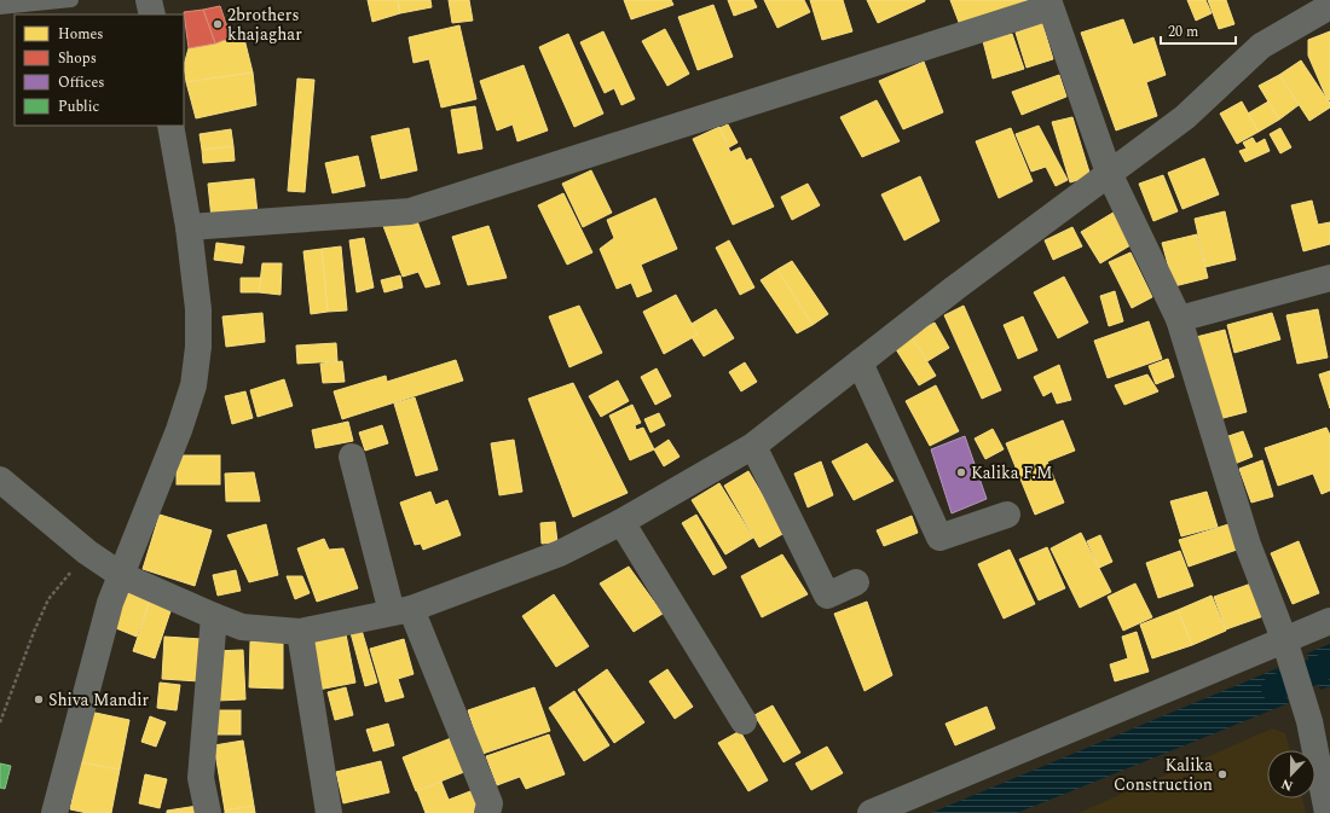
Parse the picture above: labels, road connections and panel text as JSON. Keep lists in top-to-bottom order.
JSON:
{
  "places": [
    "2brothers khajaghar",
    "Kalika F.M",
    "Shiva Mandir",
    "Kalika Construction"
  ],
  "legend": [
    "Homes",
    "Shops",
    "Offices",
    "Public"
  ],
  "scale_bar": "20 m",
  "north": "bottom"
}
